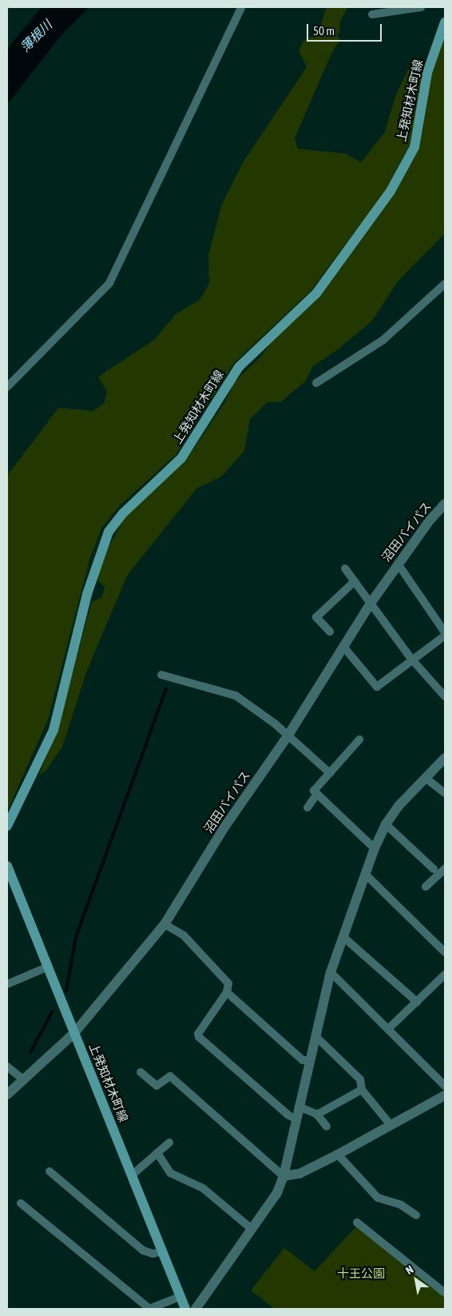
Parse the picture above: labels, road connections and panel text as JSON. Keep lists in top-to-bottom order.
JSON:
{
  "streets": {
    "main road": ["上発知材木町線"],
    "street": ["沼田バイパス"]
  },
  "crossings": [
    ["上発知材木町線", "沼田バイパス"]
  ],
  "water": ["薄根川"],
  "parks": ["十王公園"],
  "scale_bar": "50 m",
  "north": "top left"
}
